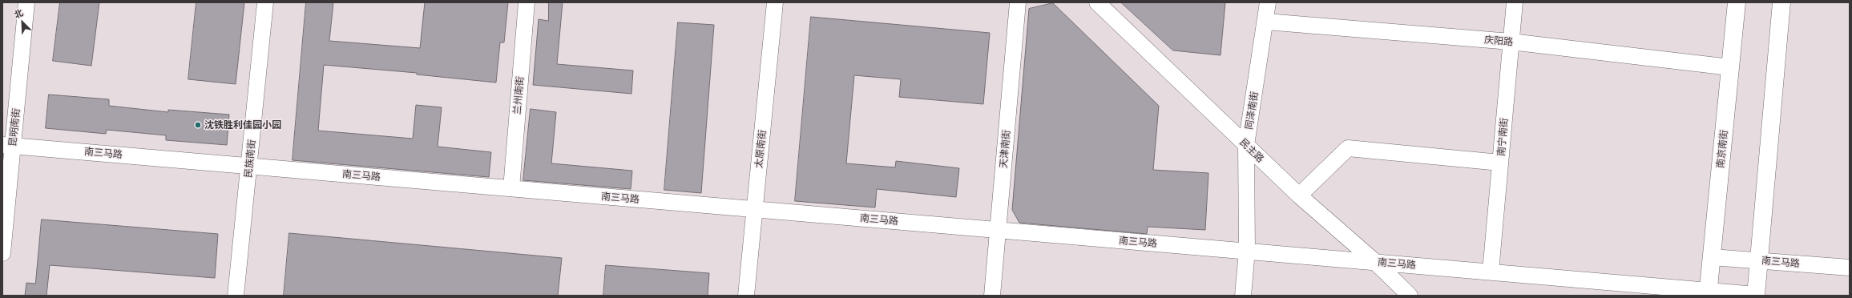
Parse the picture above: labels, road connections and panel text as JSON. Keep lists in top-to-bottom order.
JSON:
{
  "streets": {
    "main road": ["南京南街"],
    "street": [
      "庆阳路",
      "兰州南街",
      "同泽南街",
      "昆明南街",
      "南宁南街",
      "太原南街",
      "天津南街",
      "民主路",
      "南三马路",
      "民族南街"
    ]
  },
  "crossings": [
    ["庆阳路", "同泽南街"],
    ["庆阳路", "南宁南街"],
    ["庆阳路", "南京南街"],
    ["兰州南街", "南三马路"],
    ["同泽南街", "民主路"],
    ["同泽南街", "南三马路"],
    ["昆明南街", "南三马路"],
    ["南宁南街", "南三马路"],
    ["太原南街", "南三马路"],
    ["天津南街", "南三马路"],
    ["南京南街", "南三马路"],
    ["民主路", "南三马路"],
    ["南三马路", "民族南街"]
  ],
  "places": ["沈铁胜利佳园小园"],
  "north": "top left"
}
